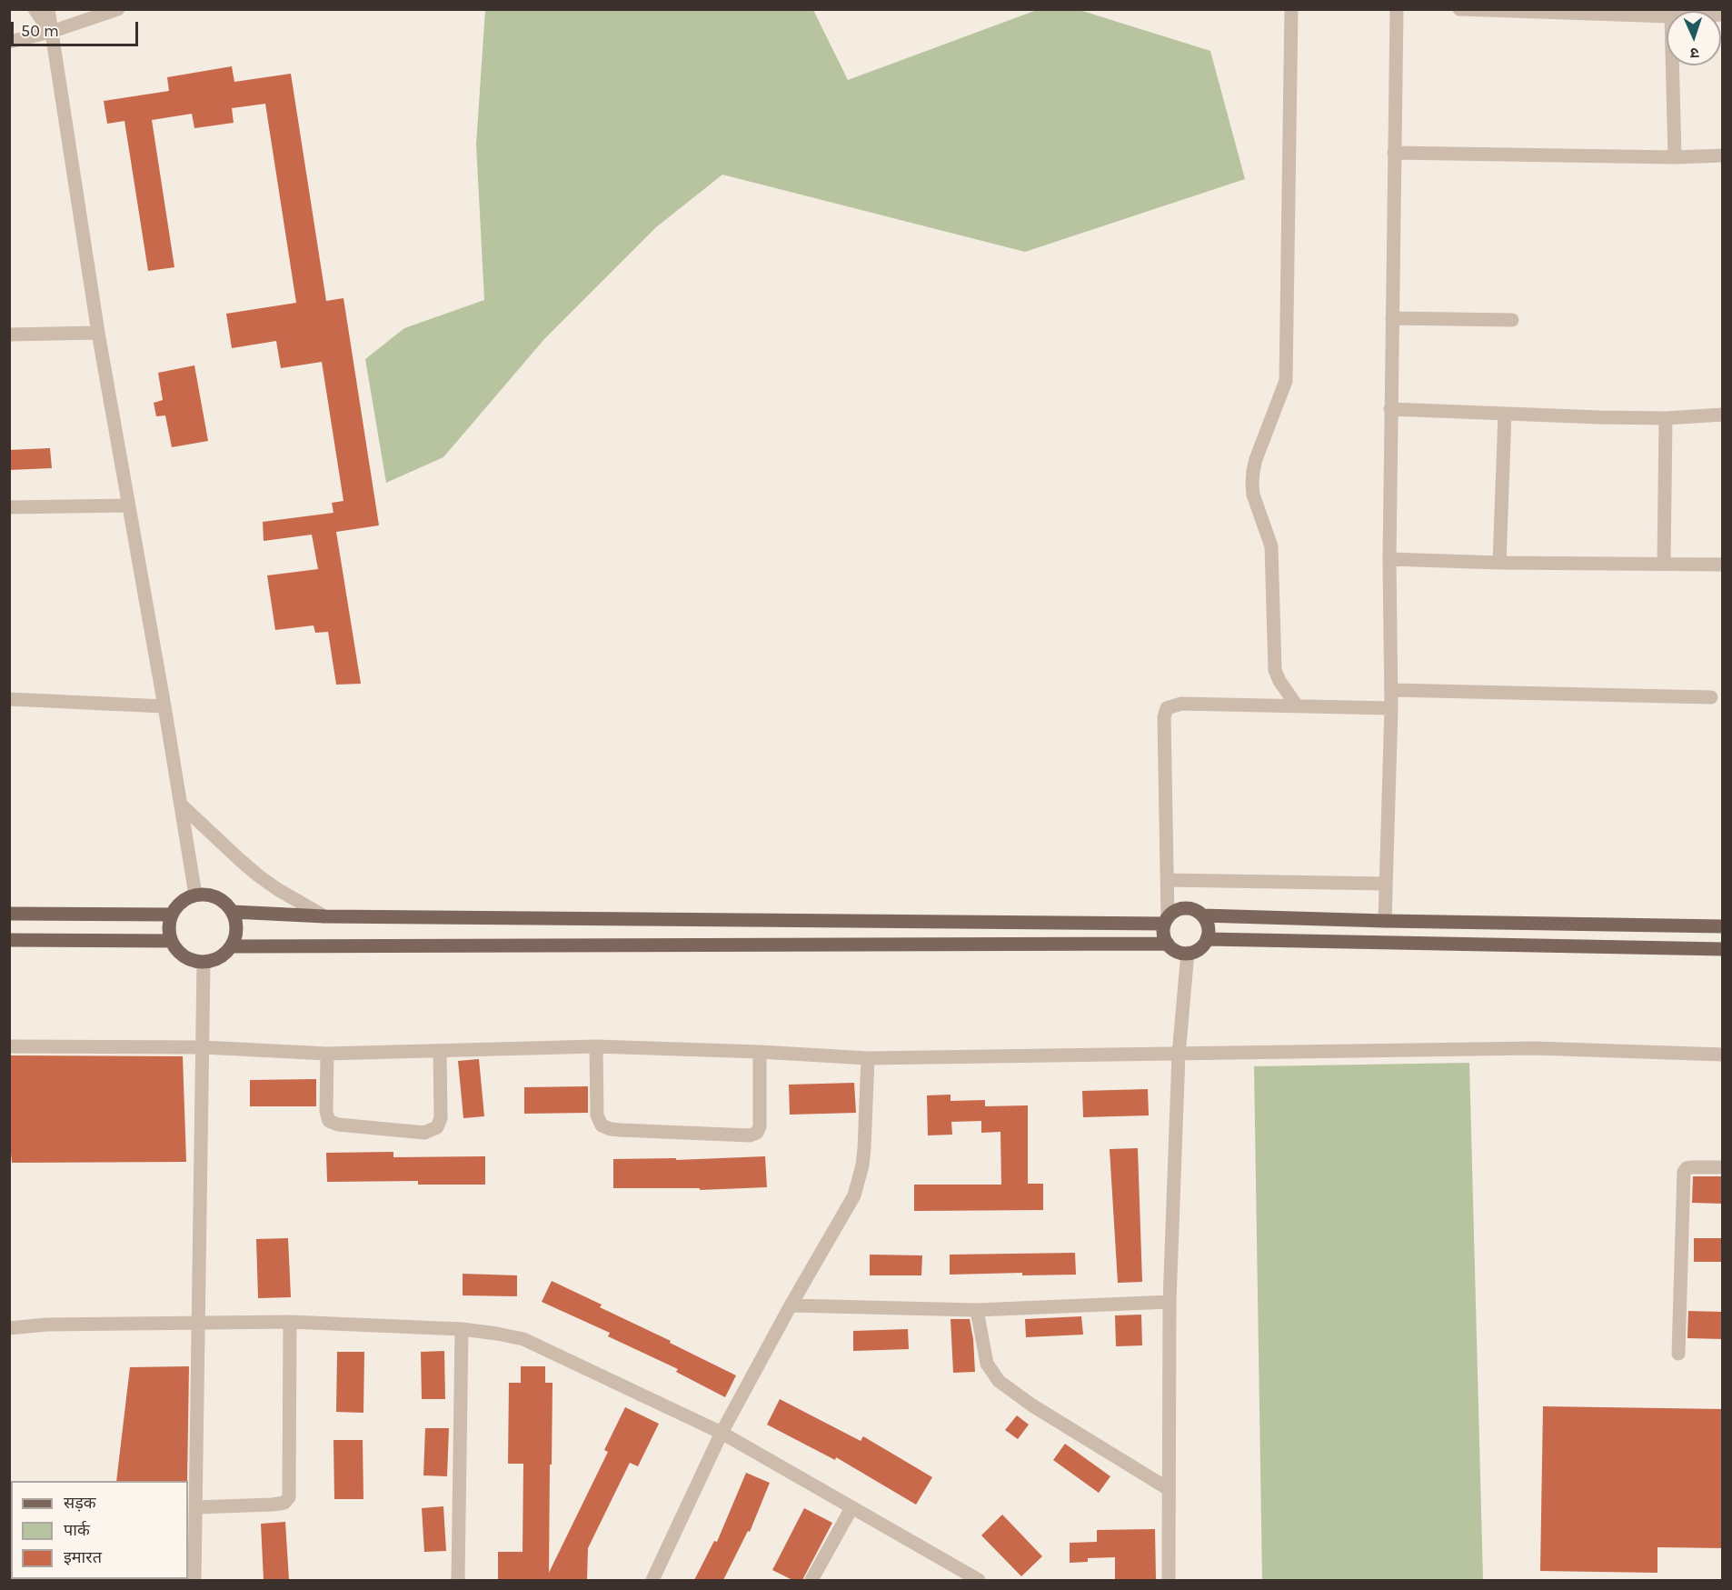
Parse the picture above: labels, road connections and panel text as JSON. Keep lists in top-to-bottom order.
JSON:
{
  "legend": ["सड़क", "पार्क", "इमारत"],
  "scale_bar": "50 m",
  "north": "bottom"
}
